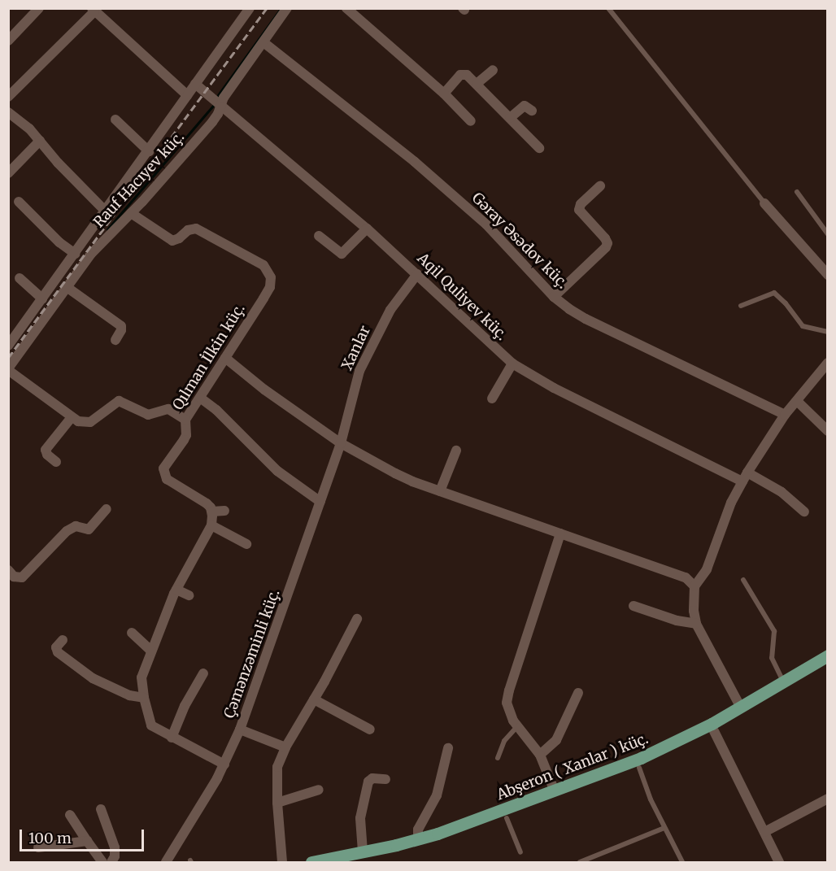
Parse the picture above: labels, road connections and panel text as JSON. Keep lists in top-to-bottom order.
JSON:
{
  "streets": {
    "main road": ["Abşeron ( Xanlar ) küç."],
    "street": [
      "Rauf Hacıyev küç.",
      "Gəray Əsədov küç.",
      "Aqil Quliyev küç.",
      "Xanlar",
      "Qılman İlkin küç.",
      "Çəmənzəminli küç."
    ]
  },
  "crossings": [
    ["Rauf Hacıyev küç.", "Gəray Əsədov küç."],
    ["Rauf Hacıyev küç.", "Aqil Quliyev küç."],
    ["Rauf Hacıyev küç.", "Qılman İlkin küç."],
    ["Aqil Quliyev küç.", "Xanlar"],
    ["Xanlar", "Çəmənzəminli küç."]
  ],
  "scale_bar": "100 m"
}
